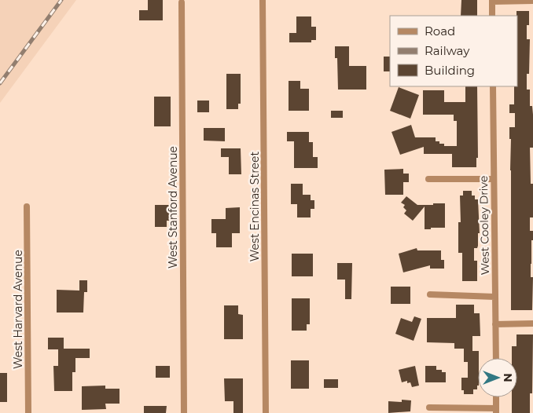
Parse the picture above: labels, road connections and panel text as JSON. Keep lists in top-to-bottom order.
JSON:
{
  "streets": {
    "street": [
      "West Encinas Street",
      "West Stanford Avenue",
      "West Cooley Drive",
      "West Harvard Avenue"
    ]
  },
  "legend": ["Road", "Railway", "Building"],
  "north": "right"
}
